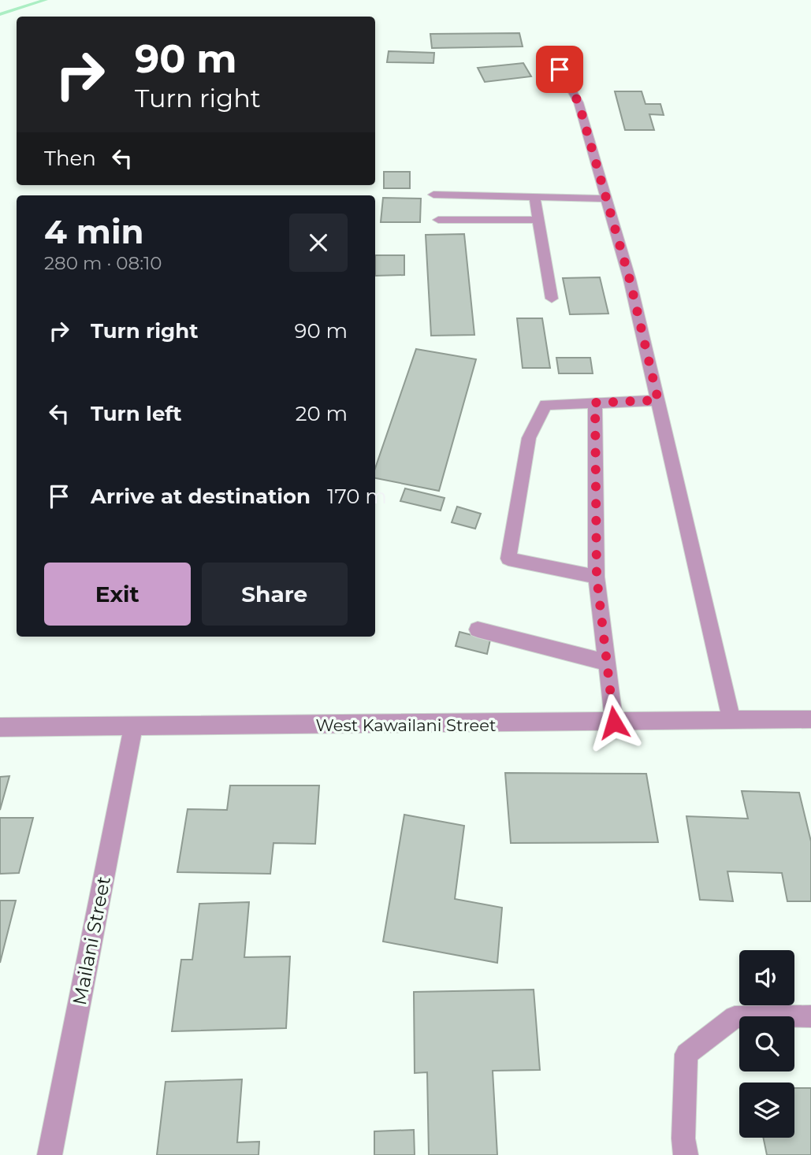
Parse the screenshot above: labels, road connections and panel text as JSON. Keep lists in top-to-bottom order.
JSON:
{
  "streets": {
    "street": ["West Kawailani Street", "Mailani Street"]
  },
  "crossings": [
    ["West Kawailani Street", "Mailani Street"]
  ],
  "page": {
    "turn": ["90 m", "Turn right"],
    "then": "Then",
    "heading": ["4 min", "280 m · 08:10"],
    "list": [
      {
        "name": "Turn right",
        "value": "90 m"
      },
      {
        "name": "Turn left",
        "value": "20 m"
      },
      {
        "name": "Arrive at destination",
        "value": "170 m"
      }
    ],
    "buttons": ["Exit", "Share"]
  }
}
